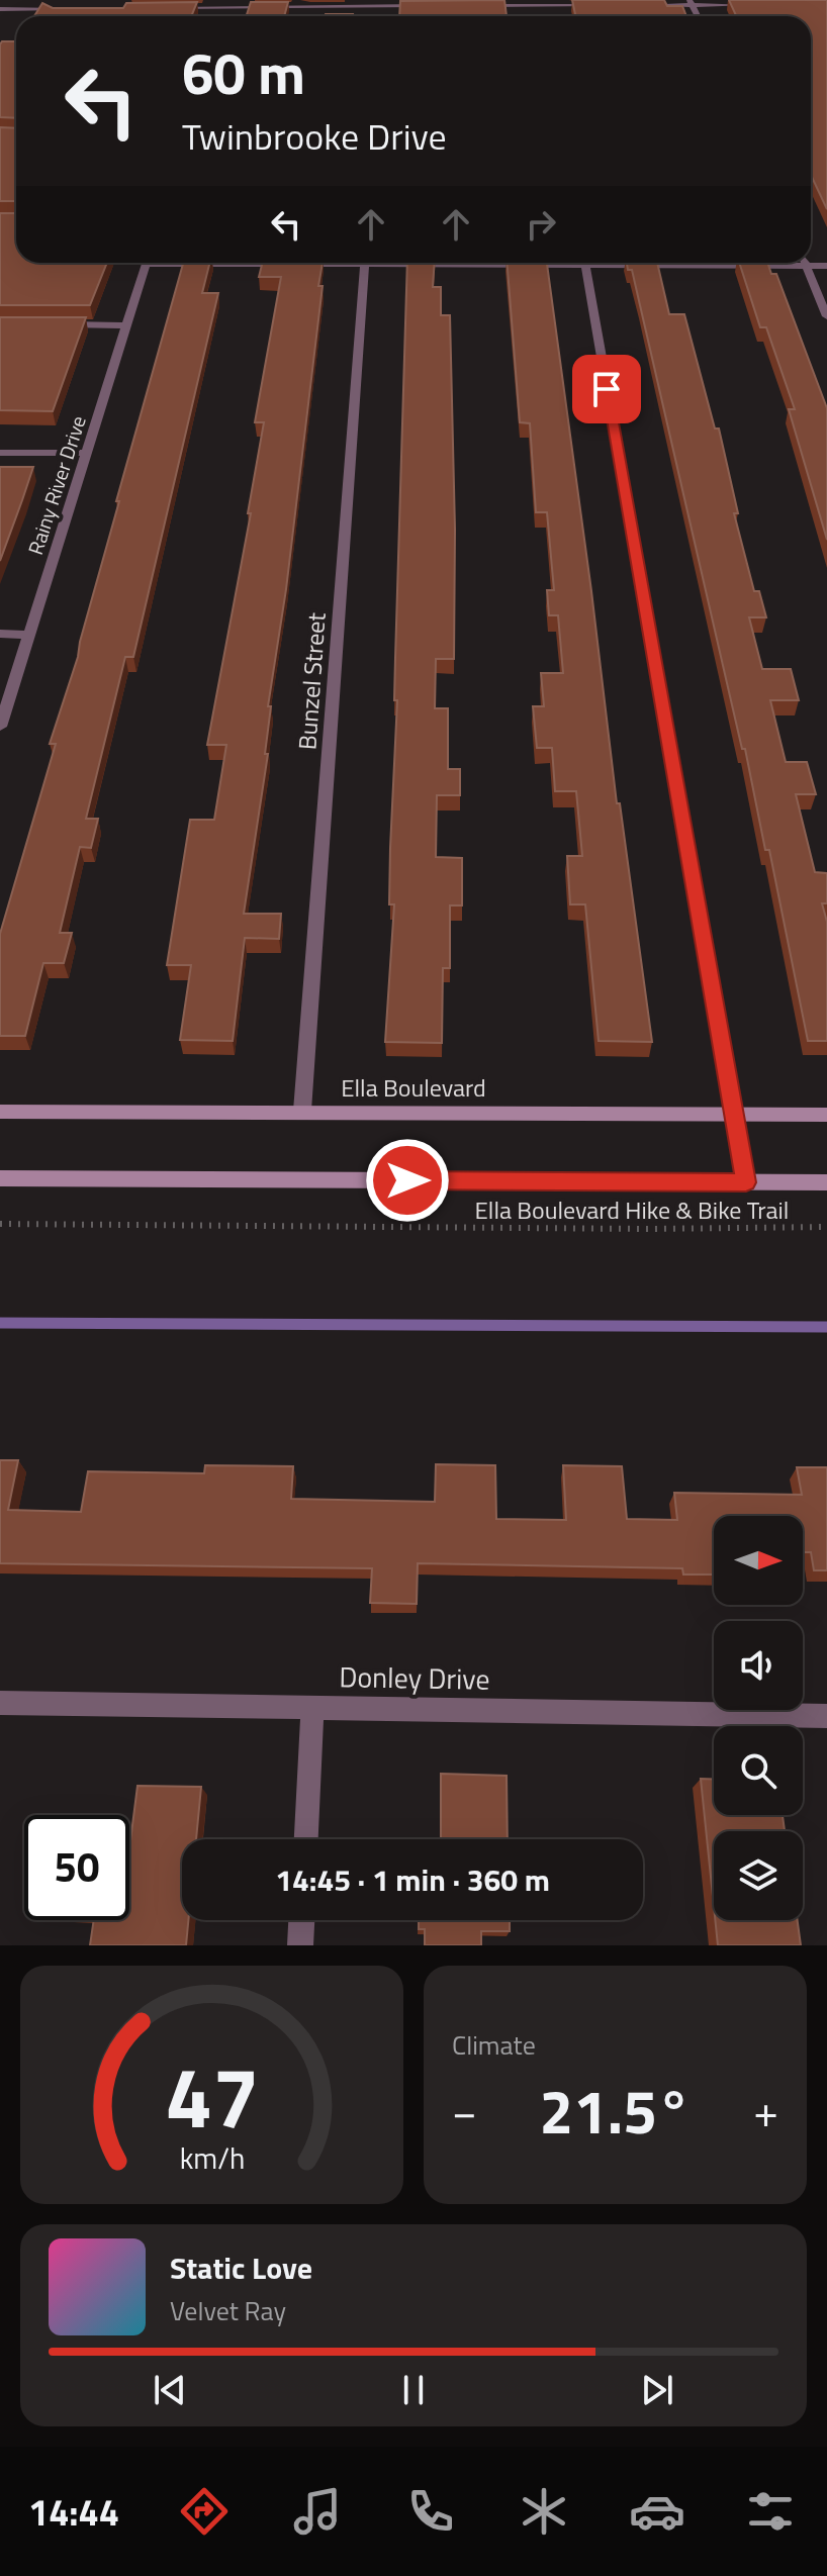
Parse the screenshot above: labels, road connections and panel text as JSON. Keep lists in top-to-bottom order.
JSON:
{
  "streets": {
    "main road": ["Ella Boulevard"],
    "street": ["Rainy River Drive", "Bunzel Street", "Donley Drive"],
    "path": ["Ella Boulevard Hike & Bike Trail"]
  },
  "crossings": [
    ["Bunzel Street", "Ella Boulevard"]
  ],
  "north": "right",
  "page": {
    "turn": ["60 m", "Twinbrooke Drive"],
    "limit": "50",
    "trip": "14:45 · 1 min · 360 m",
    "tile": "Climate",
    "heat": ["−", "21.5°", "+"],
    "song": ["Static Love", "Velvet Ray"],
    "tabs": "14:44",
    "gauge": ["47", "km/h"]
  }
}
